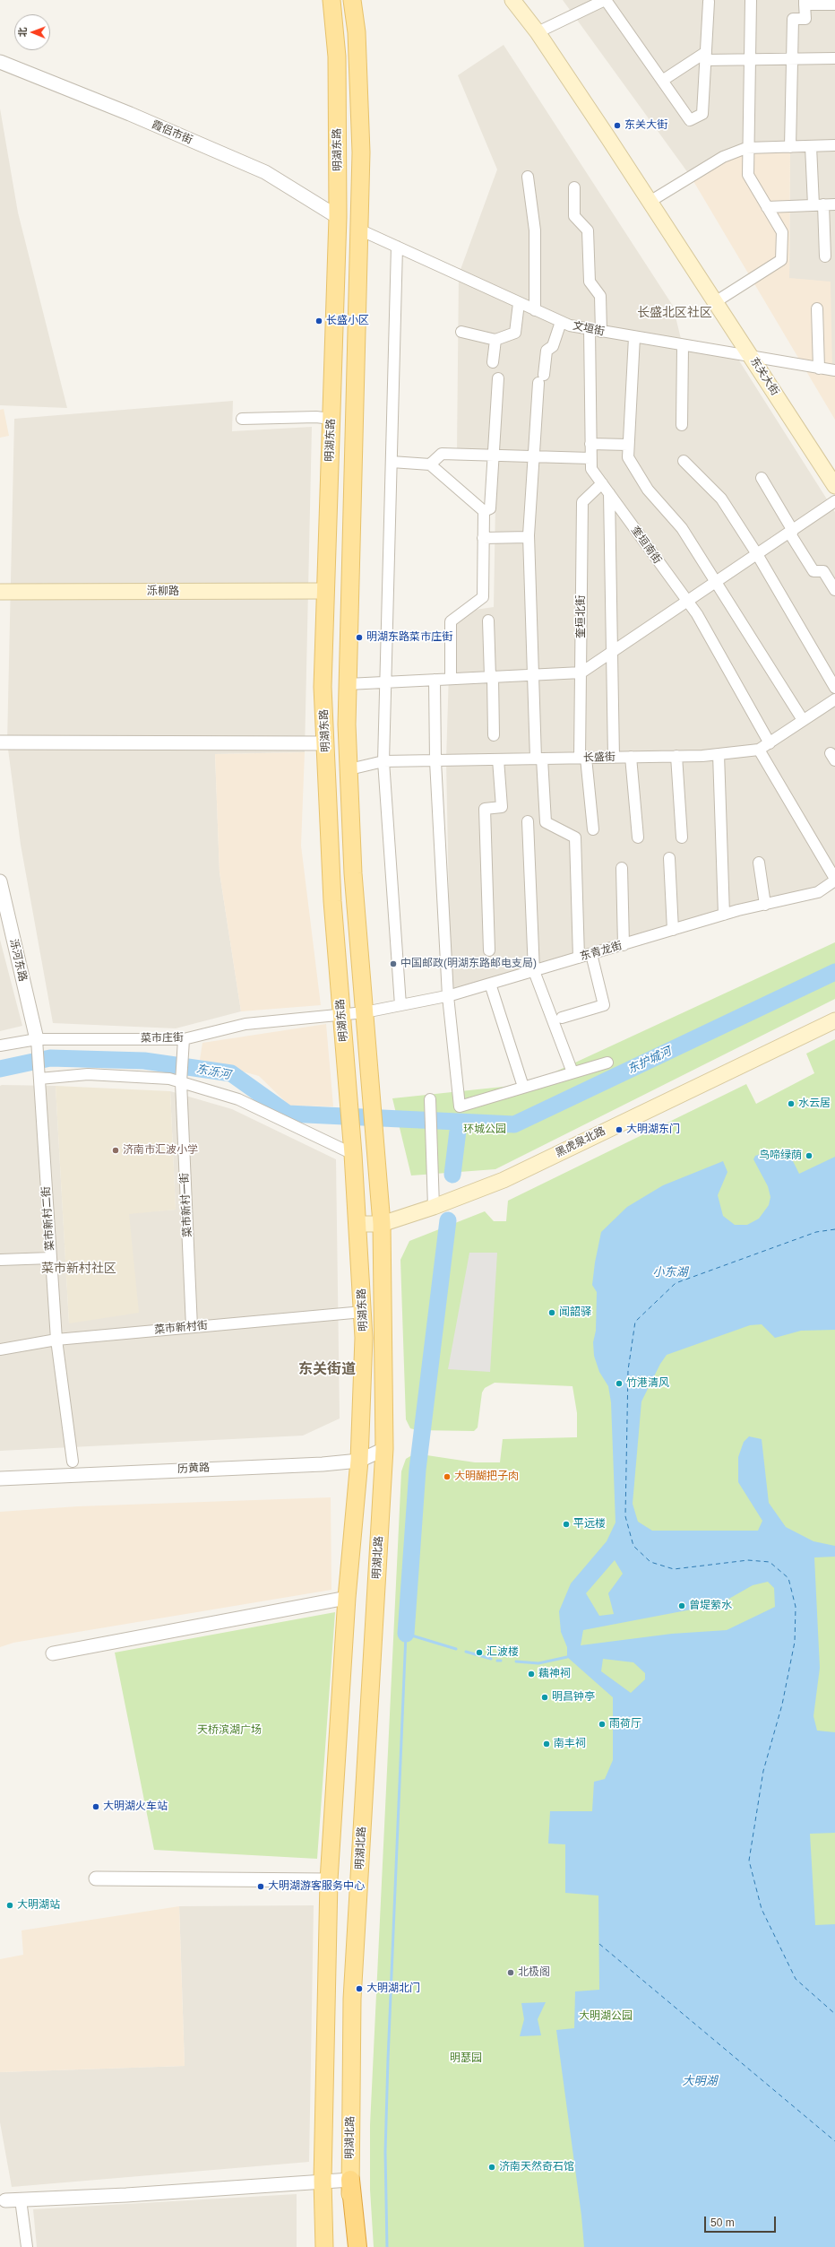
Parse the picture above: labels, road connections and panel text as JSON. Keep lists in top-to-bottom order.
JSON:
{
  "streets": {
    "main road": [
      "明湖东路",
      "东关大街",
      "泺柳路",
      "黑虎泉北路",
      "明湖北路"
    ],
    "street": [
      "霞侣市街",
      "文垣街",
      "奎垣南街",
      "奎垣北街",
      "长盛街",
      "东青龙街",
      "泺河东路",
      "菜市庄街",
      "菜市新村一街",
      "菜市新村二街",
      "菜市新村街",
      "历黄路"
    ]
  },
  "crossings": [
    ["霞侣市街", "明湖东路"],
    ["明湖东路", "文垣街"],
    ["明湖东路", "泺柳路"],
    ["明湖东路", "长盛街"],
    ["明湖东路", "东青龙街"],
    ["明湖东路", "菜市庄街"],
    ["明湖东路", "黑虎泉北路"],
    ["明湖东路", "菜市新村街"],
    ["明湖东路", "历黄路"],
    ["明湖东路", "明湖北路"],
    ["文垣街", "东关大街"],
    ["文垣街", "奎垣南街"],
    ["奎垣南街", "奎垣北街"],
    ["奎垣南街", "长盛街"],
    ["奎垣北街", "长盛街"],
    ["东青龙街", "菜市庄街"],
    ["泺河东路", "菜市庄街"],
    ["泺河东路", "菜市新村二街"],
    ["菜市庄街", "菜市新村一街"],
    ["菜市庄街", "菜市新村二街"],
    ["菜市新村一街", "菜市新村街"],
    ["菜市新村二街", "菜市新村街"],
    ["历黄路", "明湖北路"]
  ],
  "districts": ["长盛北区社区", "菜市新村社区", "东关街道"],
  "water": [
    "东护城河",
    "东泺河",
    "小东湖",
    "大明湖"
  ],
  "parks": [
    "环城公园",
    "天桥滨湖广场",
    "大明湖公园",
    "明瑟园"
  ],
  "places": [
    "东关大街",
    "长盛小区",
    "明湖东路菜市庄街",
    "中国邮政(明湖东路邮电支局)",
    "水云居",
    "大明湖东门",
    "济南市汇波小学",
    "鸟啼绿荫",
    "闻韶驿",
    "竹港清风",
    "大明醐把子肉",
    "平远楼",
    "曾堤萦水",
    "汇波楼",
    "藕神祠",
    "明昌钟亭",
    "雨荷厅",
    "南丰祠",
    "大明湖火车站",
    "大明湖游客服务中心",
    "大明湖站",
    "北极阁",
    "大明湖北门",
    "济南天然奇石馆"
  ],
  "scale_bar": "50 m",
  "north": "left"
}
